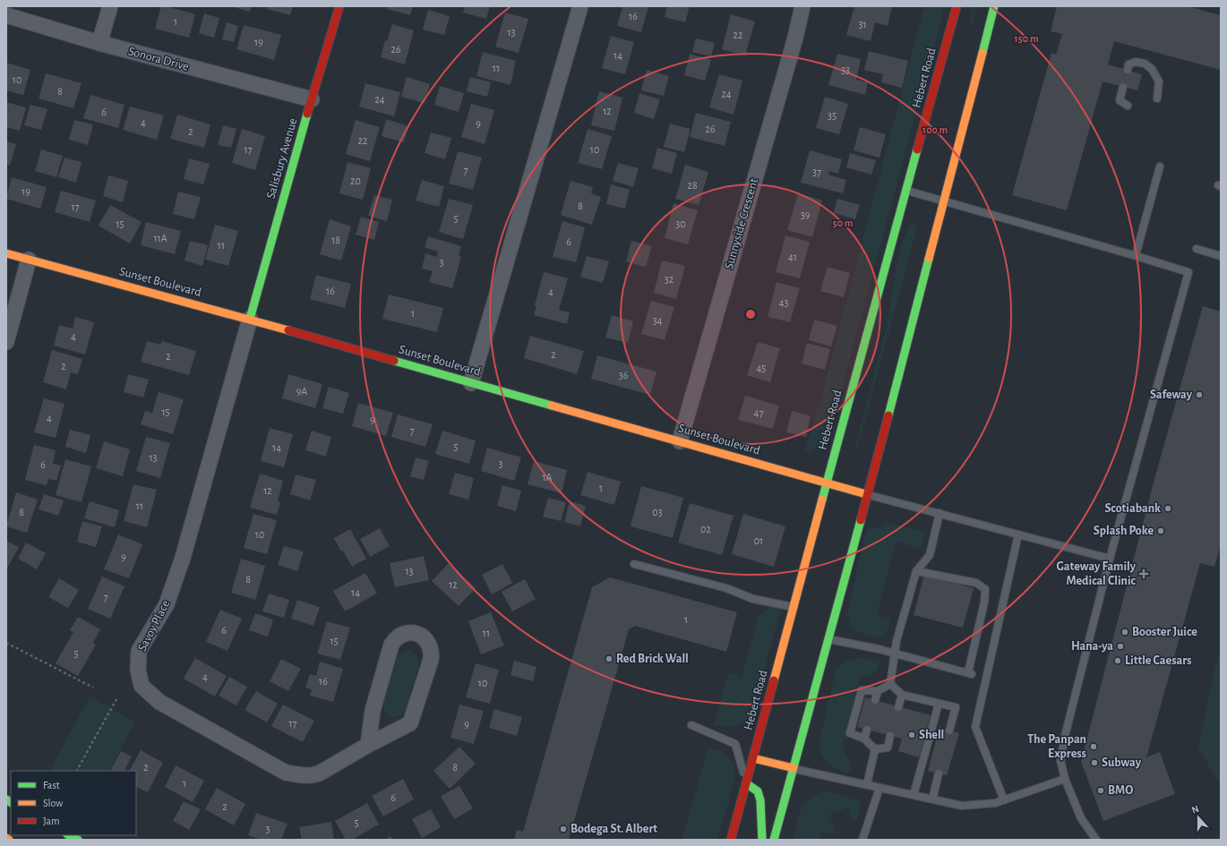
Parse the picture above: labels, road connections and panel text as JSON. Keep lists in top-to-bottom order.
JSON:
{
  "streets": {
    "main road": ["Hebert Road", "Salisbury Avenue", "Sunset Boulevard"],
    "street": ["Sonora Drive", "Sunnyside Crescent", "Savoy Place"]
  },
  "crossings": [
    ["Sonora Drive", "Salisbury Avenue"],
    ["Hebert Road", "Sunset Boulevard"],
    ["Salisbury Avenue", "Sunset Boulevard"],
    ["Salisbury Avenue", "Savoy Place"],
    ["Sunnyside Crescent", "Sunset Boulevard"],
    ["Sunset Boulevard", "Savoy Place"]
  ],
  "places": {
    "other": [
      "Safeway",
      "Scotiabank",
      "Splash Poke",
      "Booster Juice",
      "Hana-ya",
      "Red Brick Wall",
      "Little Caesars",
      "Shell",
      "The Panpan Express",
      "Subway",
      "BMO",
      "Bodega St. Albert"
    ],
    "health": ["Gateway Family Medical Clinic"]
  },
  "house_numbers": [
    "16",
    "1",
    "31",
    "13",
    "22",
    "19",
    "26",
    "14",
    "11",
    "33",
    "10",
    "8",
    "24",
    "24",
    "12",
    "6",
    "35",
    "4",
    "9",
    "26",
    "2",
    "22",
    "17",
    "10",
    "7",
    "37",
    "20",
    "28",
    "19",
    "8",
    "17",
    "39",
    "5",
    "15",
    "30",
    "11A",
    "18",
    "6",
    "11",
    "41",
    "3",
    "32",
    "16",
    "4",
    "43",
    "1",
    "34",
    "4",
    "2",
    "2",
    "2",
    "45",
    "36",
    "9A",
    "15",
    "47",
    "4",
    "9",
    "7",
    "5",
    "14",
    "13",
    "3",
    "6",
    "1A",
    "1",
    "12",
    "11",
    "8",
    "03",
    "02",
    "10",
    "01",
    "9",
    "13",
    "8",
    "12",
    "14",
    "7",
    "1",
    "6",
    "11",
    "15",
    "5",
    "4",
    "16",
    "10",
    "17",
    "9",
    "2",
    "8",
    "1",
    "6",
    "2",
    "5",
    "3"
  ],
  "legend": ["Fast", "Slow", "Jam"],
  "north": "top",
  "rings": ["150 m", "100 m", "50 m"]
}
